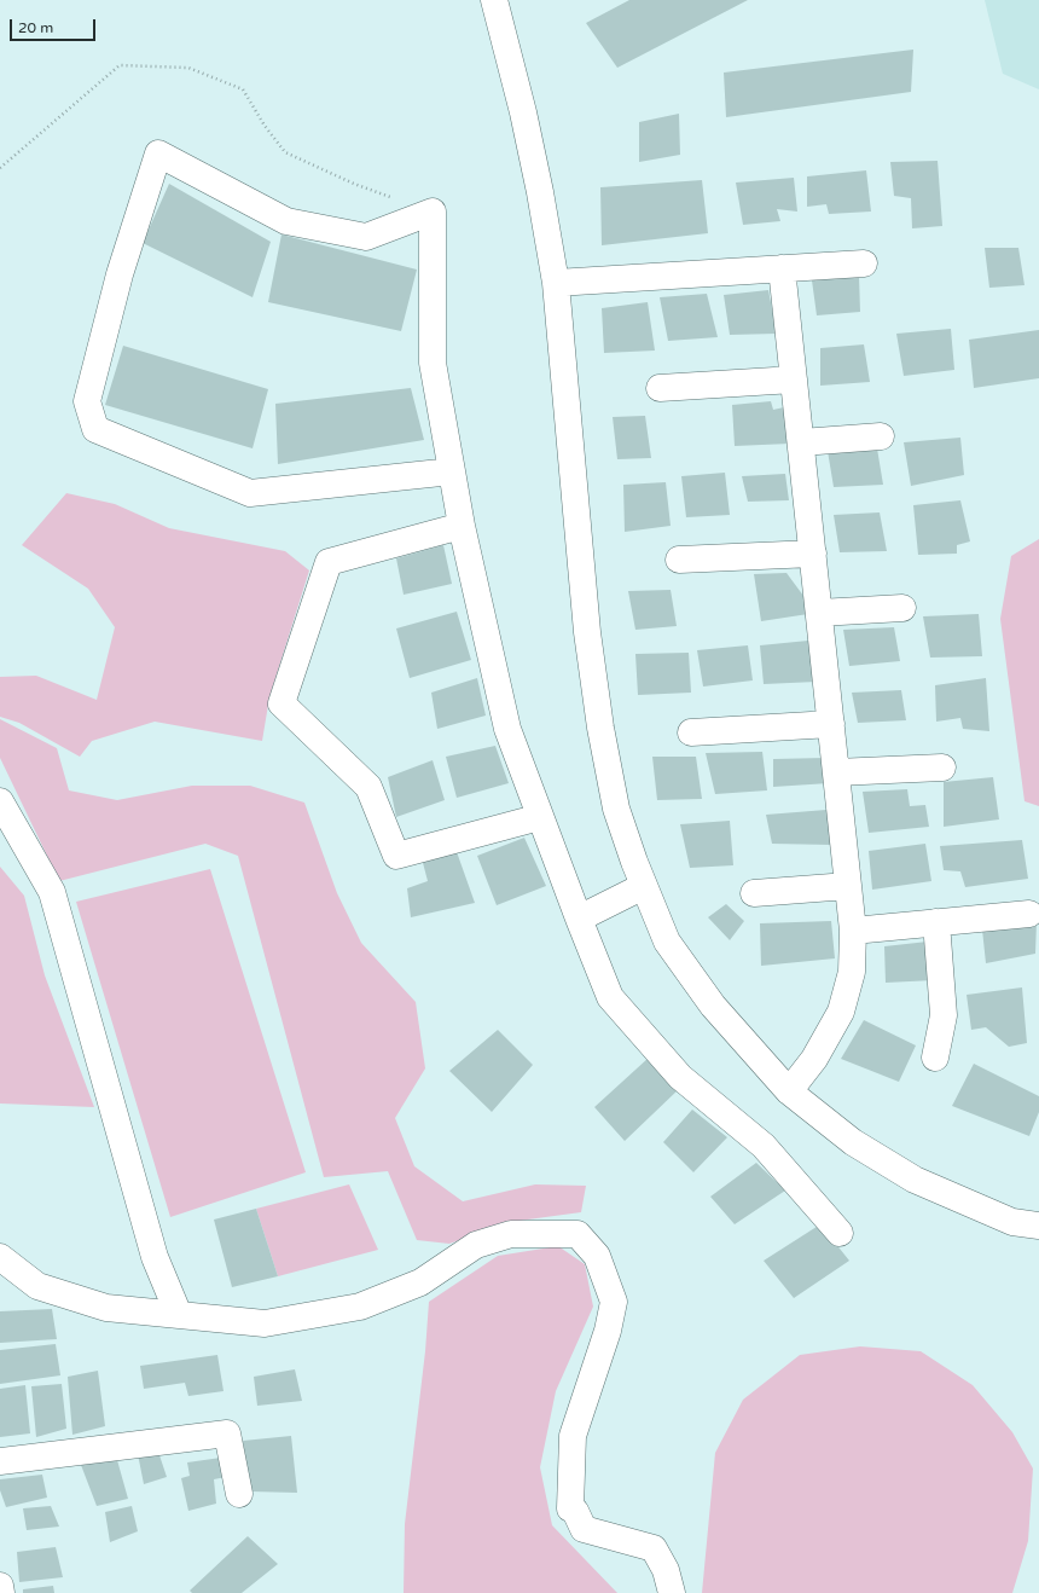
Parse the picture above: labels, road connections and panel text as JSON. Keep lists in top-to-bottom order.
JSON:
{
  "scale_bar": "20 m"
}
